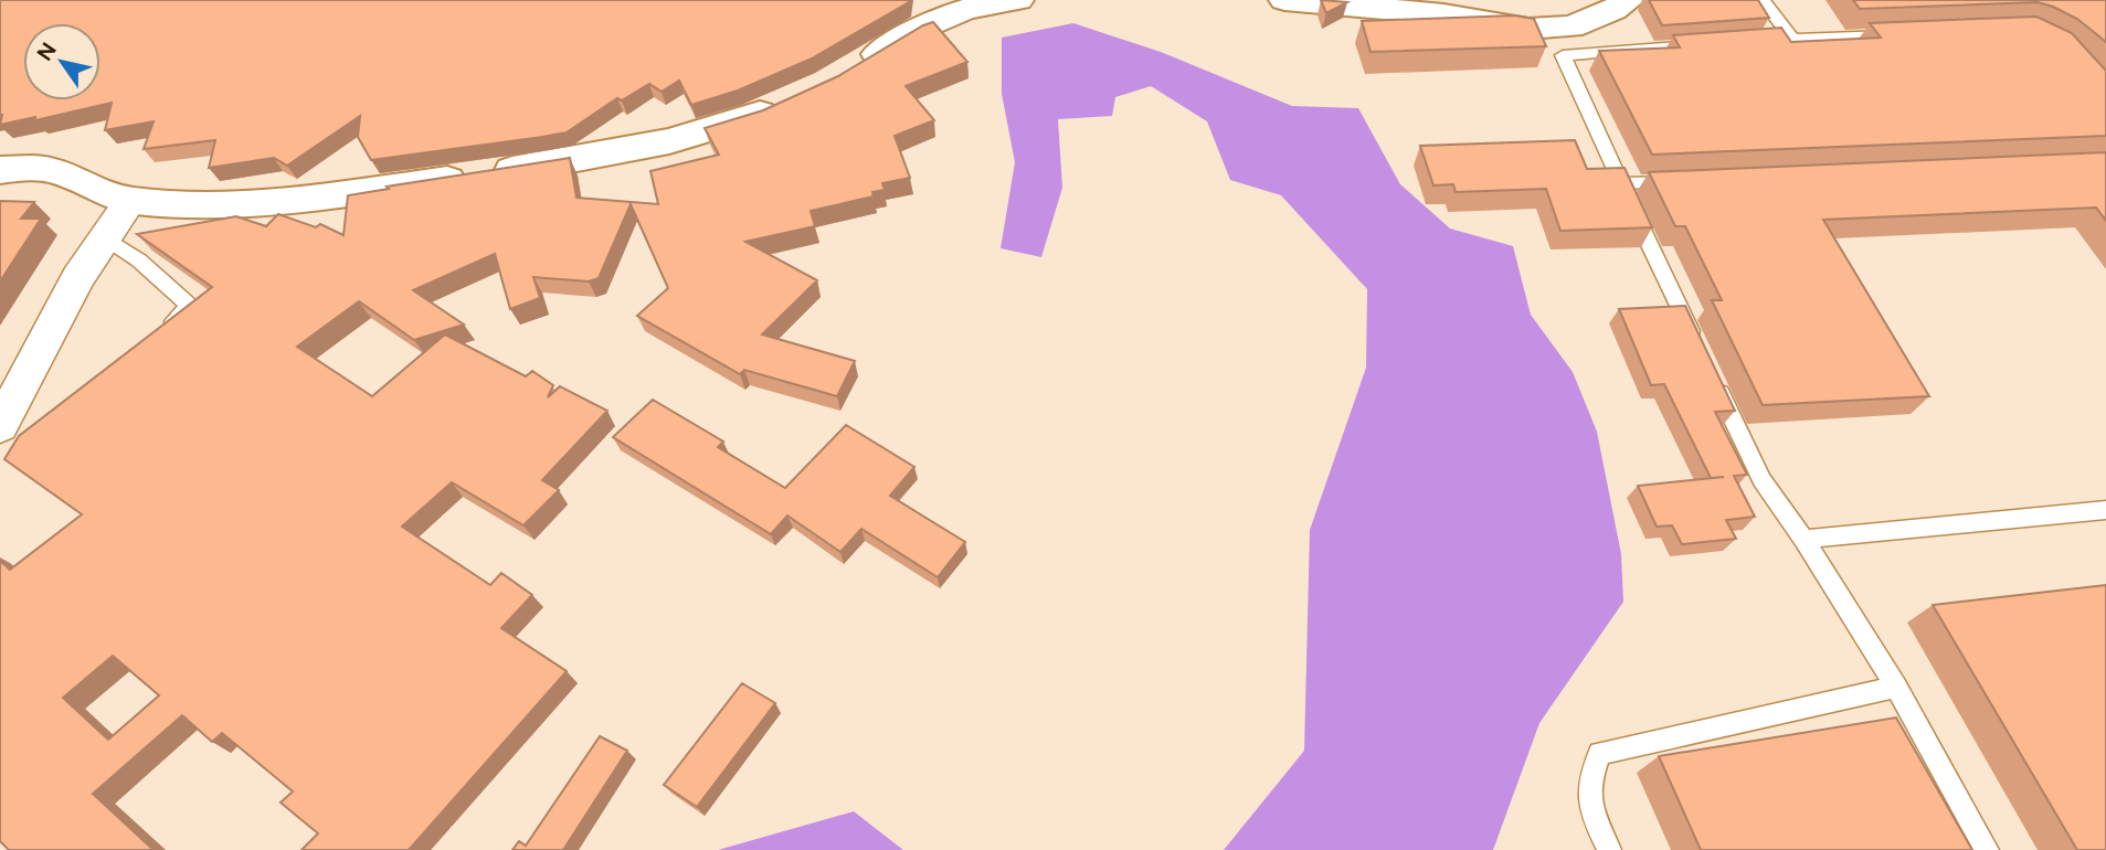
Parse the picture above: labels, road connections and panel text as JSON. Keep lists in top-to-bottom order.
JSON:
{
  "north": "top left"
}
